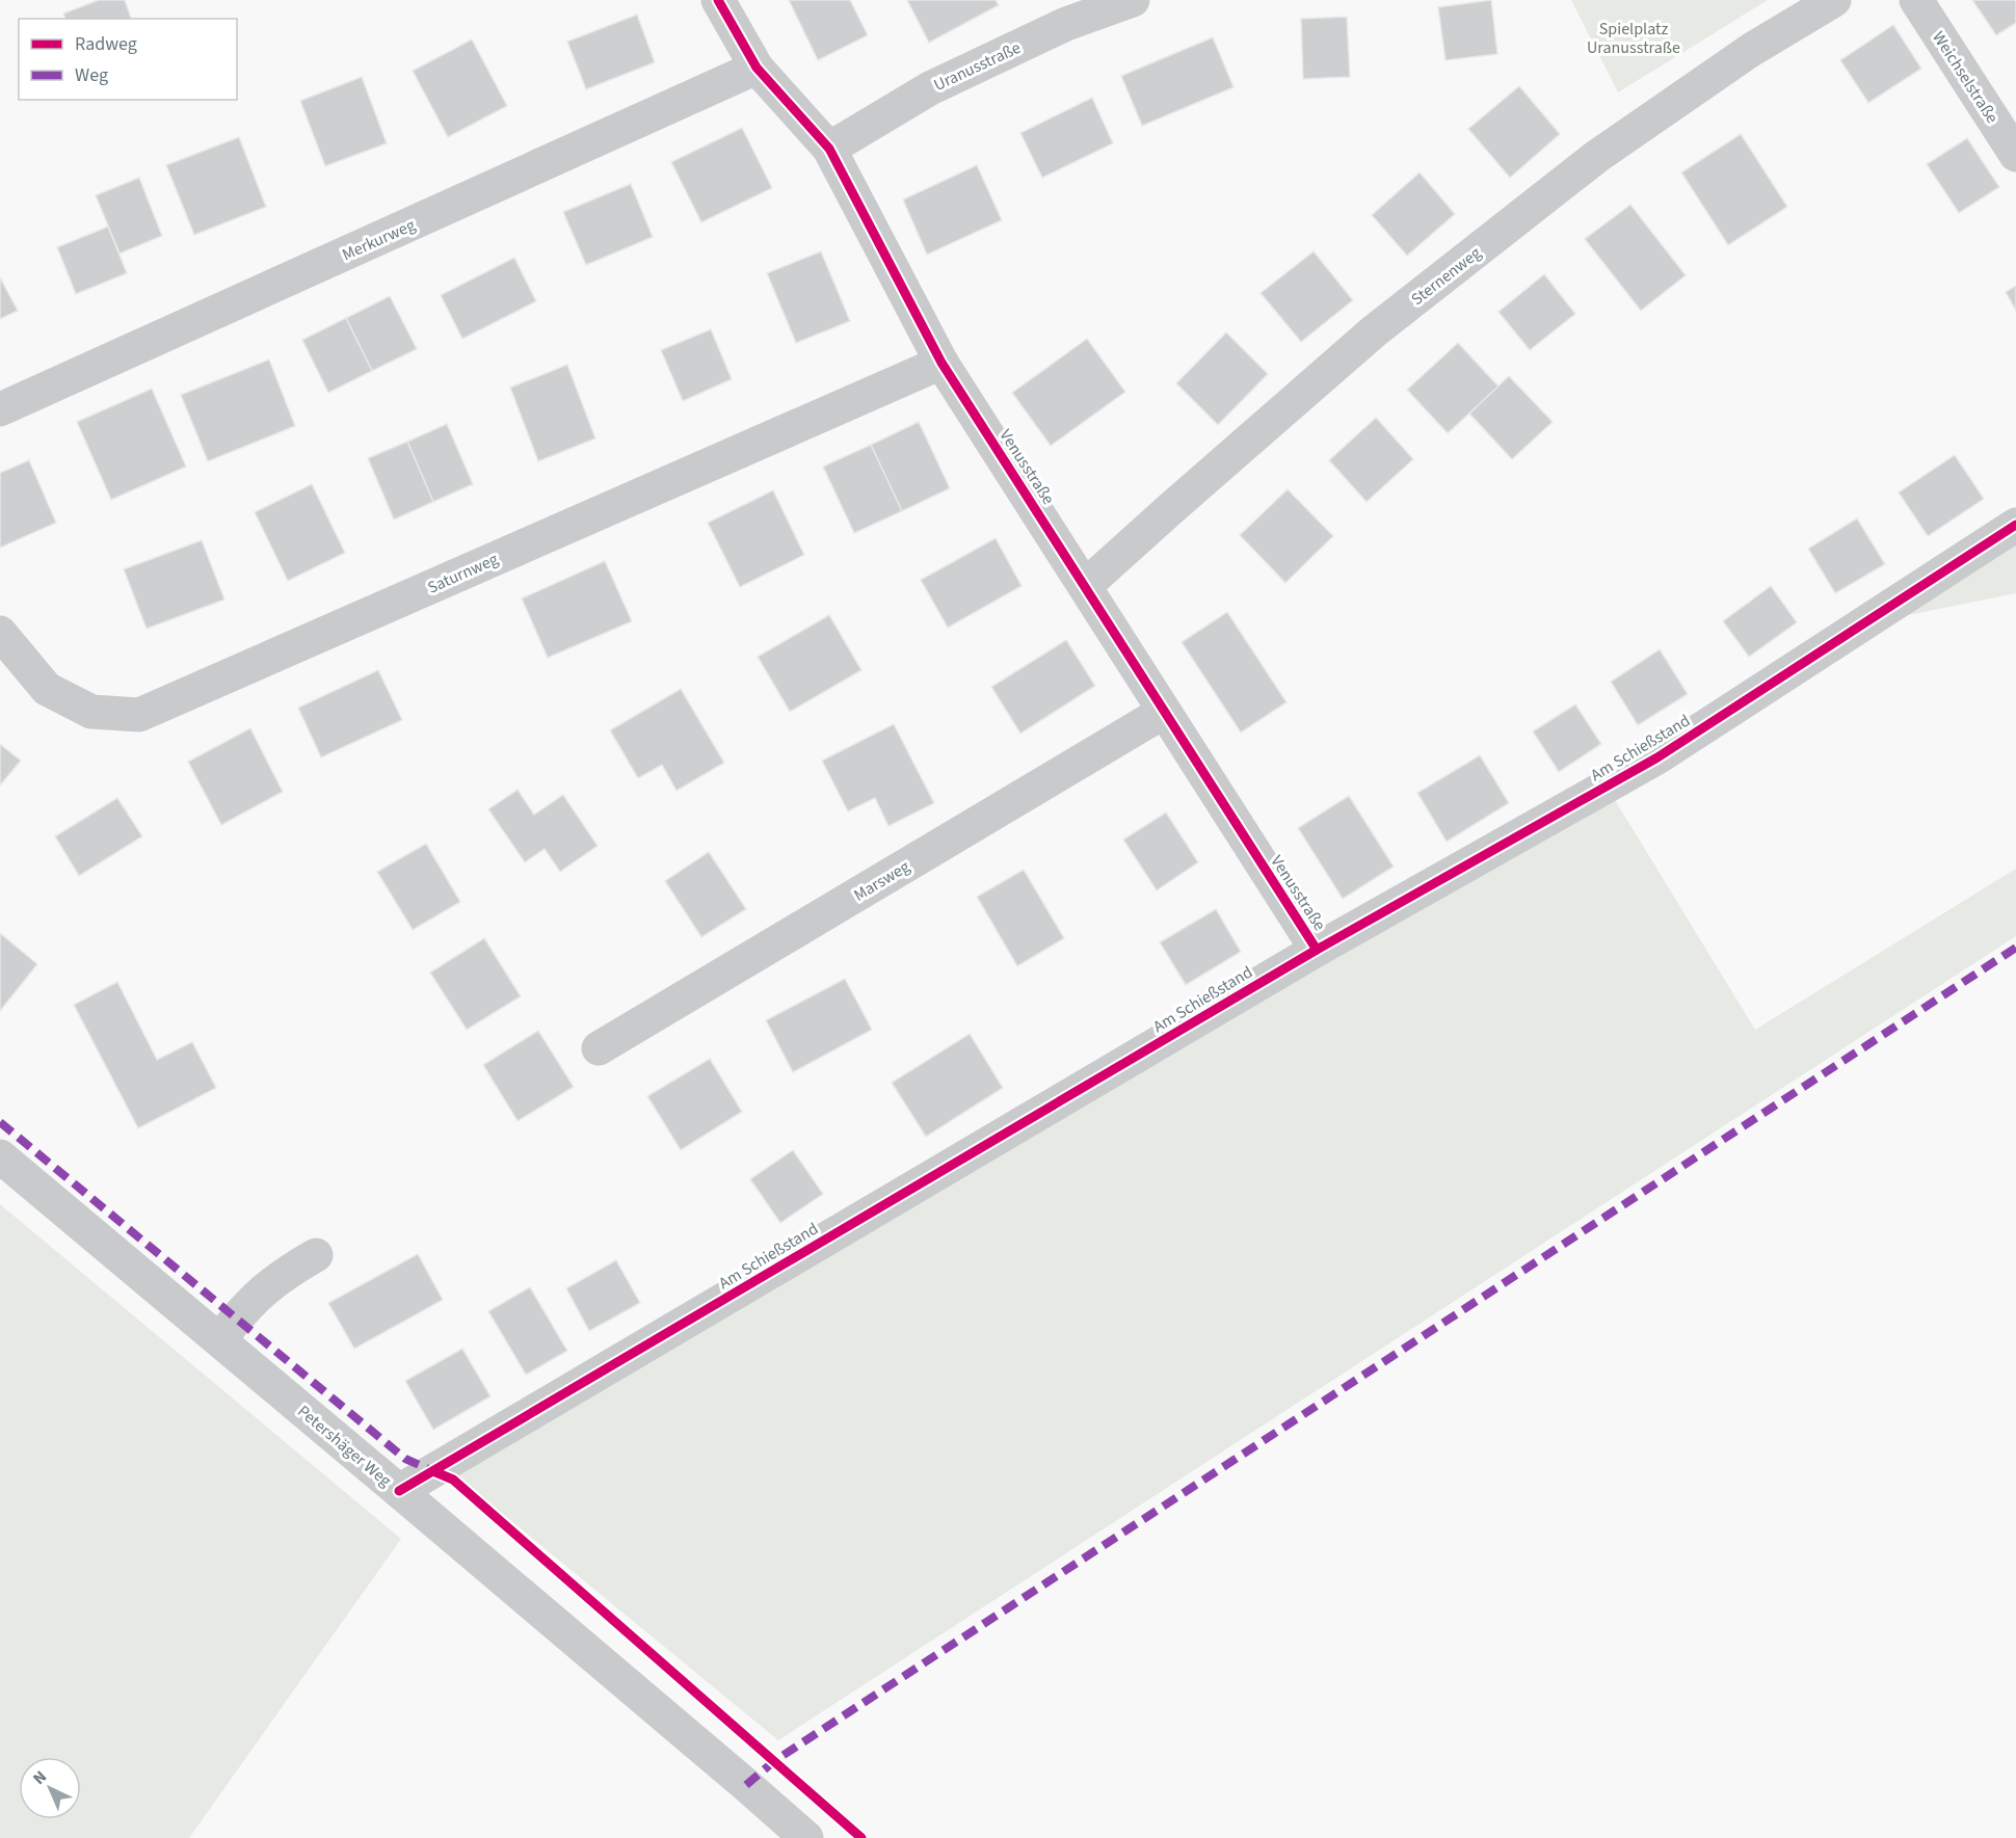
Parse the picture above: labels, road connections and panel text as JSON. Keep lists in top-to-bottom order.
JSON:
{
  "streets": {
    "street": [
      "Uranusstraße",
      "Weichselstraße",
      "Merkurweg",
      "Sternenweg",
      "Venusstraße",
      "Saturnweg",
      "Am Schießstand",
      "Marsweg",
      "Petershäger Weg"
    ]
  },
  "crossings": [
    ["Uranusstraße", "Venusstraße"],
    ["Merkurweg", "Venusstraße"],
    ["Sternenweg", "Venusstraße"],
    ["Venusstraße", "Saturnweg"],
    ["Venusstraße", "Am Schießstand"],
    ["Venusstraße", "Marsweg"],
    ["Am Schießstand", "Petershäger Weg"]
  ],
  "parks": ["Spielplatz Uranusstraße"],
  "legend": ["Radweg", "Weg"],
  "north": "top left"
}
